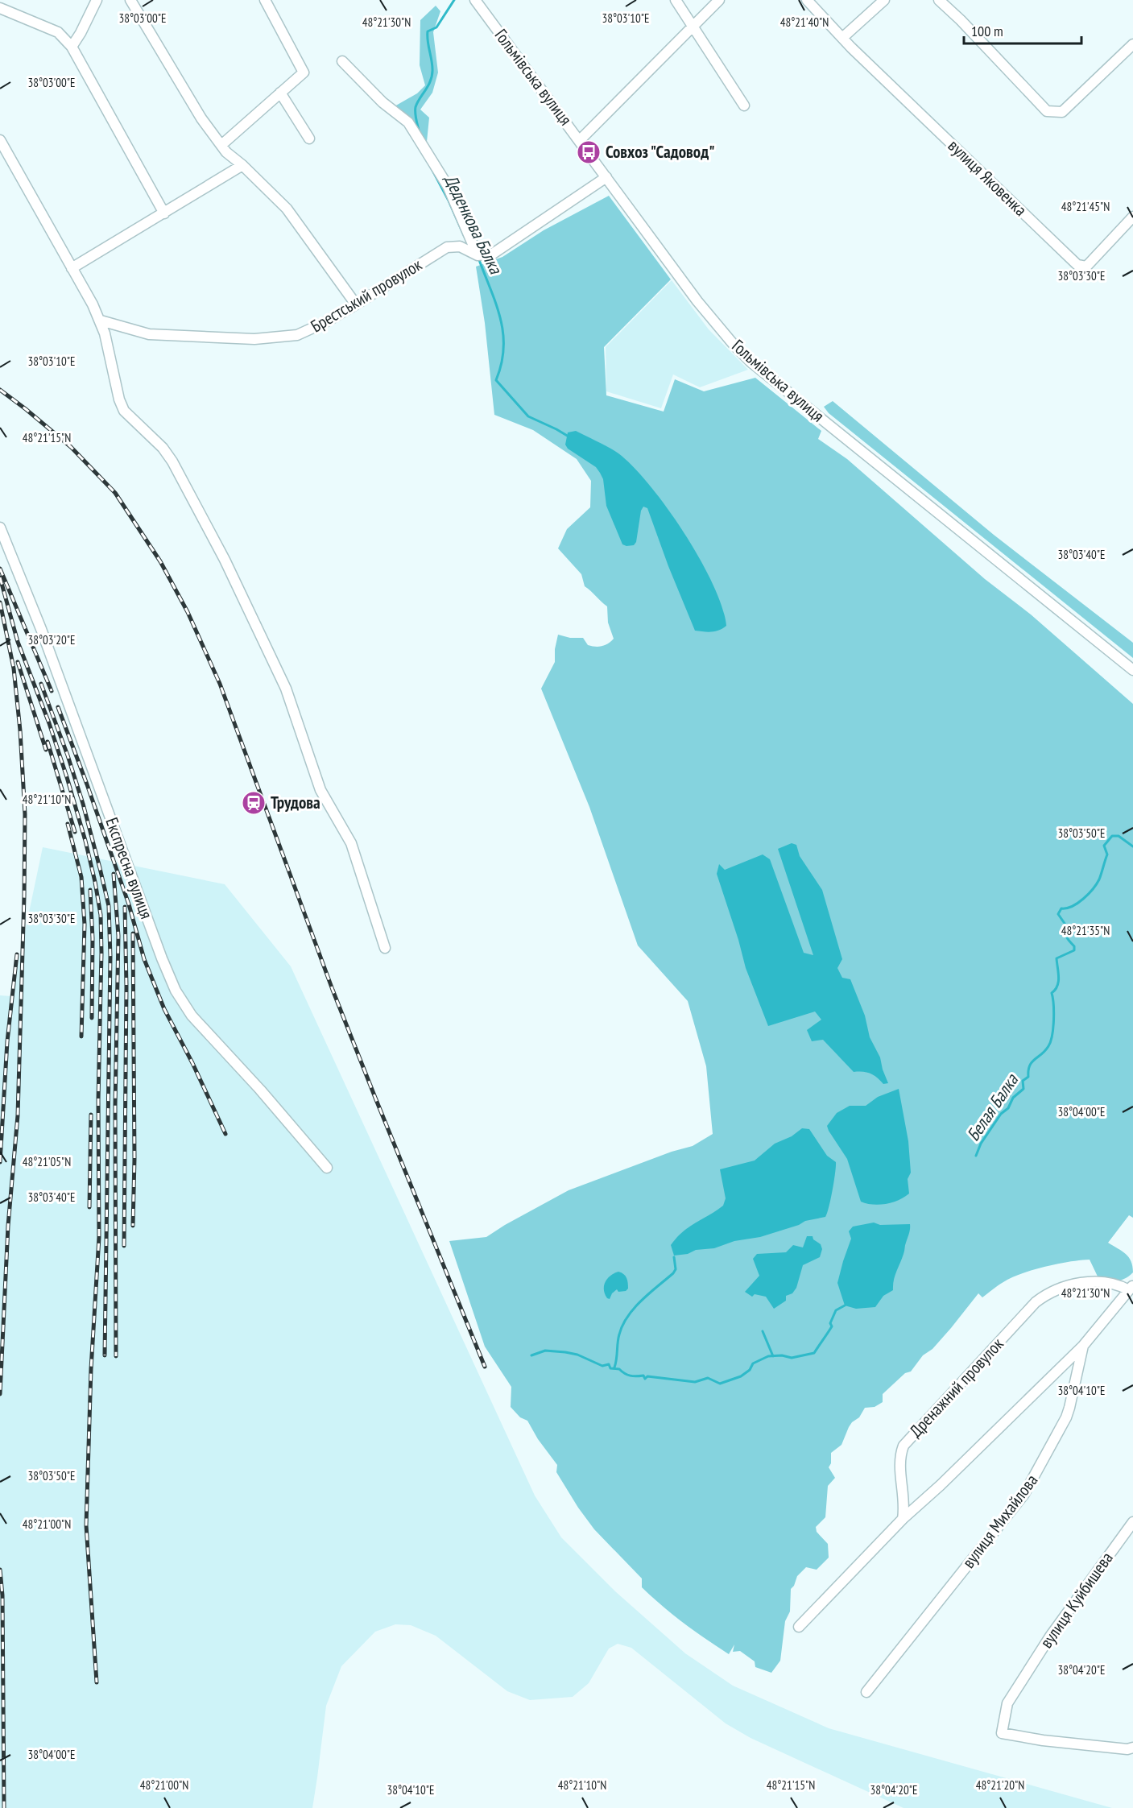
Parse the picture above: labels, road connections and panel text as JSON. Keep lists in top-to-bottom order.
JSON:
{
  "streets": {
    "street": [
      "Гольмівська вулиця",
      "вулиця Яковенка",
      "Брестський провулок",
      "Експресна вулиця",
      "Дренажний провулок",
      "вулиця Михайлова",
      "вулиця Куйбишева"
    ]
  },
  "crossings": [
    ["Дренажний провулок", "вулиця Михайлова"]
  ],
  "water": ["Деденкова Балка", "Белая Балка"],
  "places": {
    "bus stop": ["Совхоз \"Садовод\""],
    "station": ["Трудова"]
  },
  "scale_bar": "100 m",
  "coordinates": [
    "38°03'00\"E",
    "38°03'10\"E",
    "48°21'30\"N",
    "48°21'40\"N",
    "48°21'45\"N",
    "38°03'30\"E",
    "48°21'15\"N",
    "38°03'40\"E",
    "38°03'20\"E",
    "48°21'10\"N",
    "38°03'50\"E",
    "48°21'35\"N",
    "38°04'00\"E",
    "48°21'05\"N",
    "38°04'10\"E",
    "48°21'00\"N",
    "38°04'20\"E",
    "48°21'20\"N"
  ]
}
